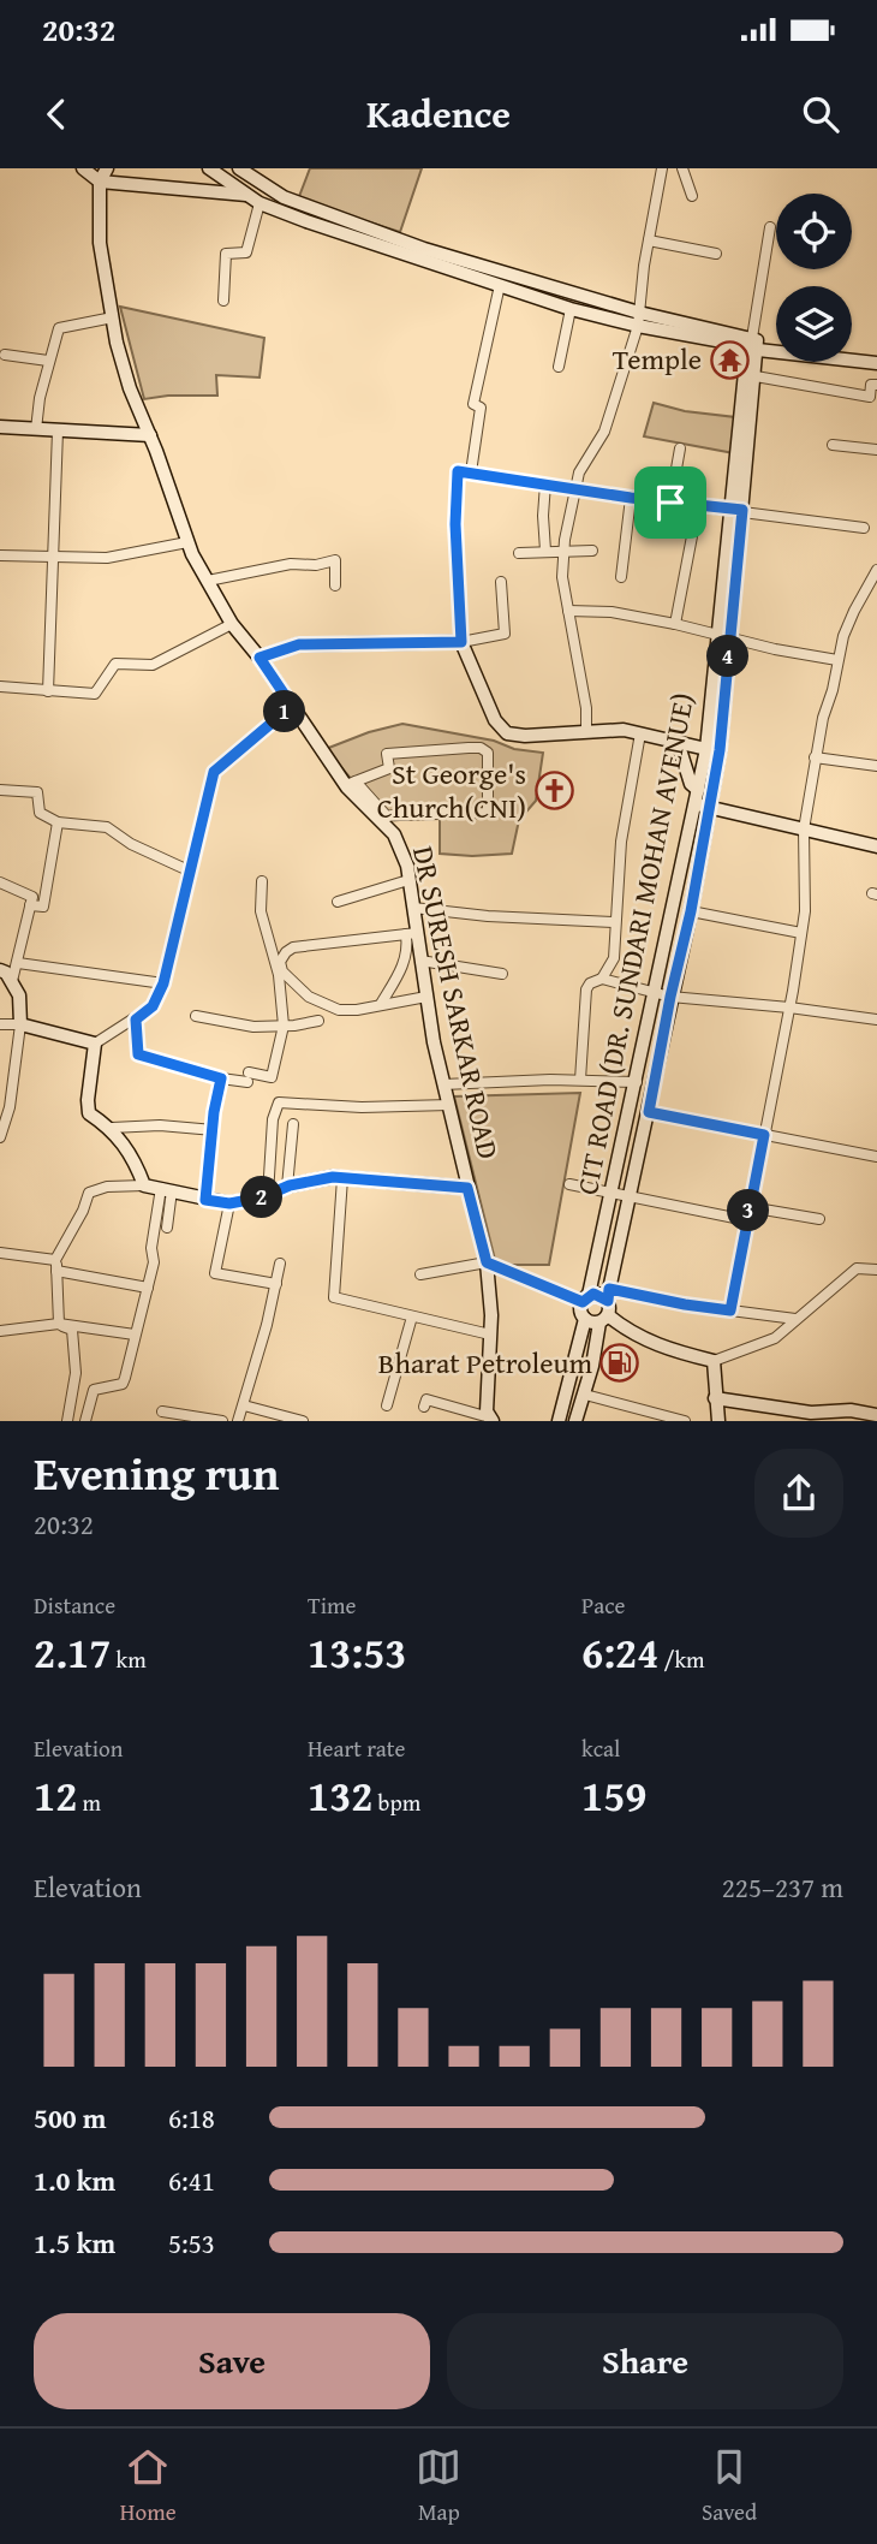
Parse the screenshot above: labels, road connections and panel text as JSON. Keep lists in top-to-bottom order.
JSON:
{
  "streets": {
    "street": ["CIT ROAD (DR. SUNDARI MOHAN AVENUE)", "DR SURESH SARKAR ROAD"]
  },
  "places": {
    "temple": ["Temple"],
    "church": ["St George's Church(CNI)"],
    "fuel station": ["Bharat Petroleum"]
  },
  "page": {
    "status": "20:32",
    "header": "Kadence",
    "pins": [
      "4",
      "1",
      "2",
      "3"
    ],
    "heading": ["Evening run", "20:32"],
    "stats": [
      ["Distance", "2.17 km"],
      ["Time", "13:53"],
      ["Pace", "6:24 /km"],
      ["Elevation", "12 m"],
      ["Heart rate", "132 bpm"],
      ["kcal", "159"]
    ],
    "chart": ["Elevation", "225–237 m"],
    "list": [
      {
        "name": "500 m",
        "note": "6:18"
      },
      {
        "name": "1.0 km",
        "note": "6:41"
      },
      {
        "name": "1.5 km",
        "note": "5:53"
      }
    ],
    "buttons": ["Save", "Share"],
    "tabs": ["Home", "Map", "Saved"]
  }
}
